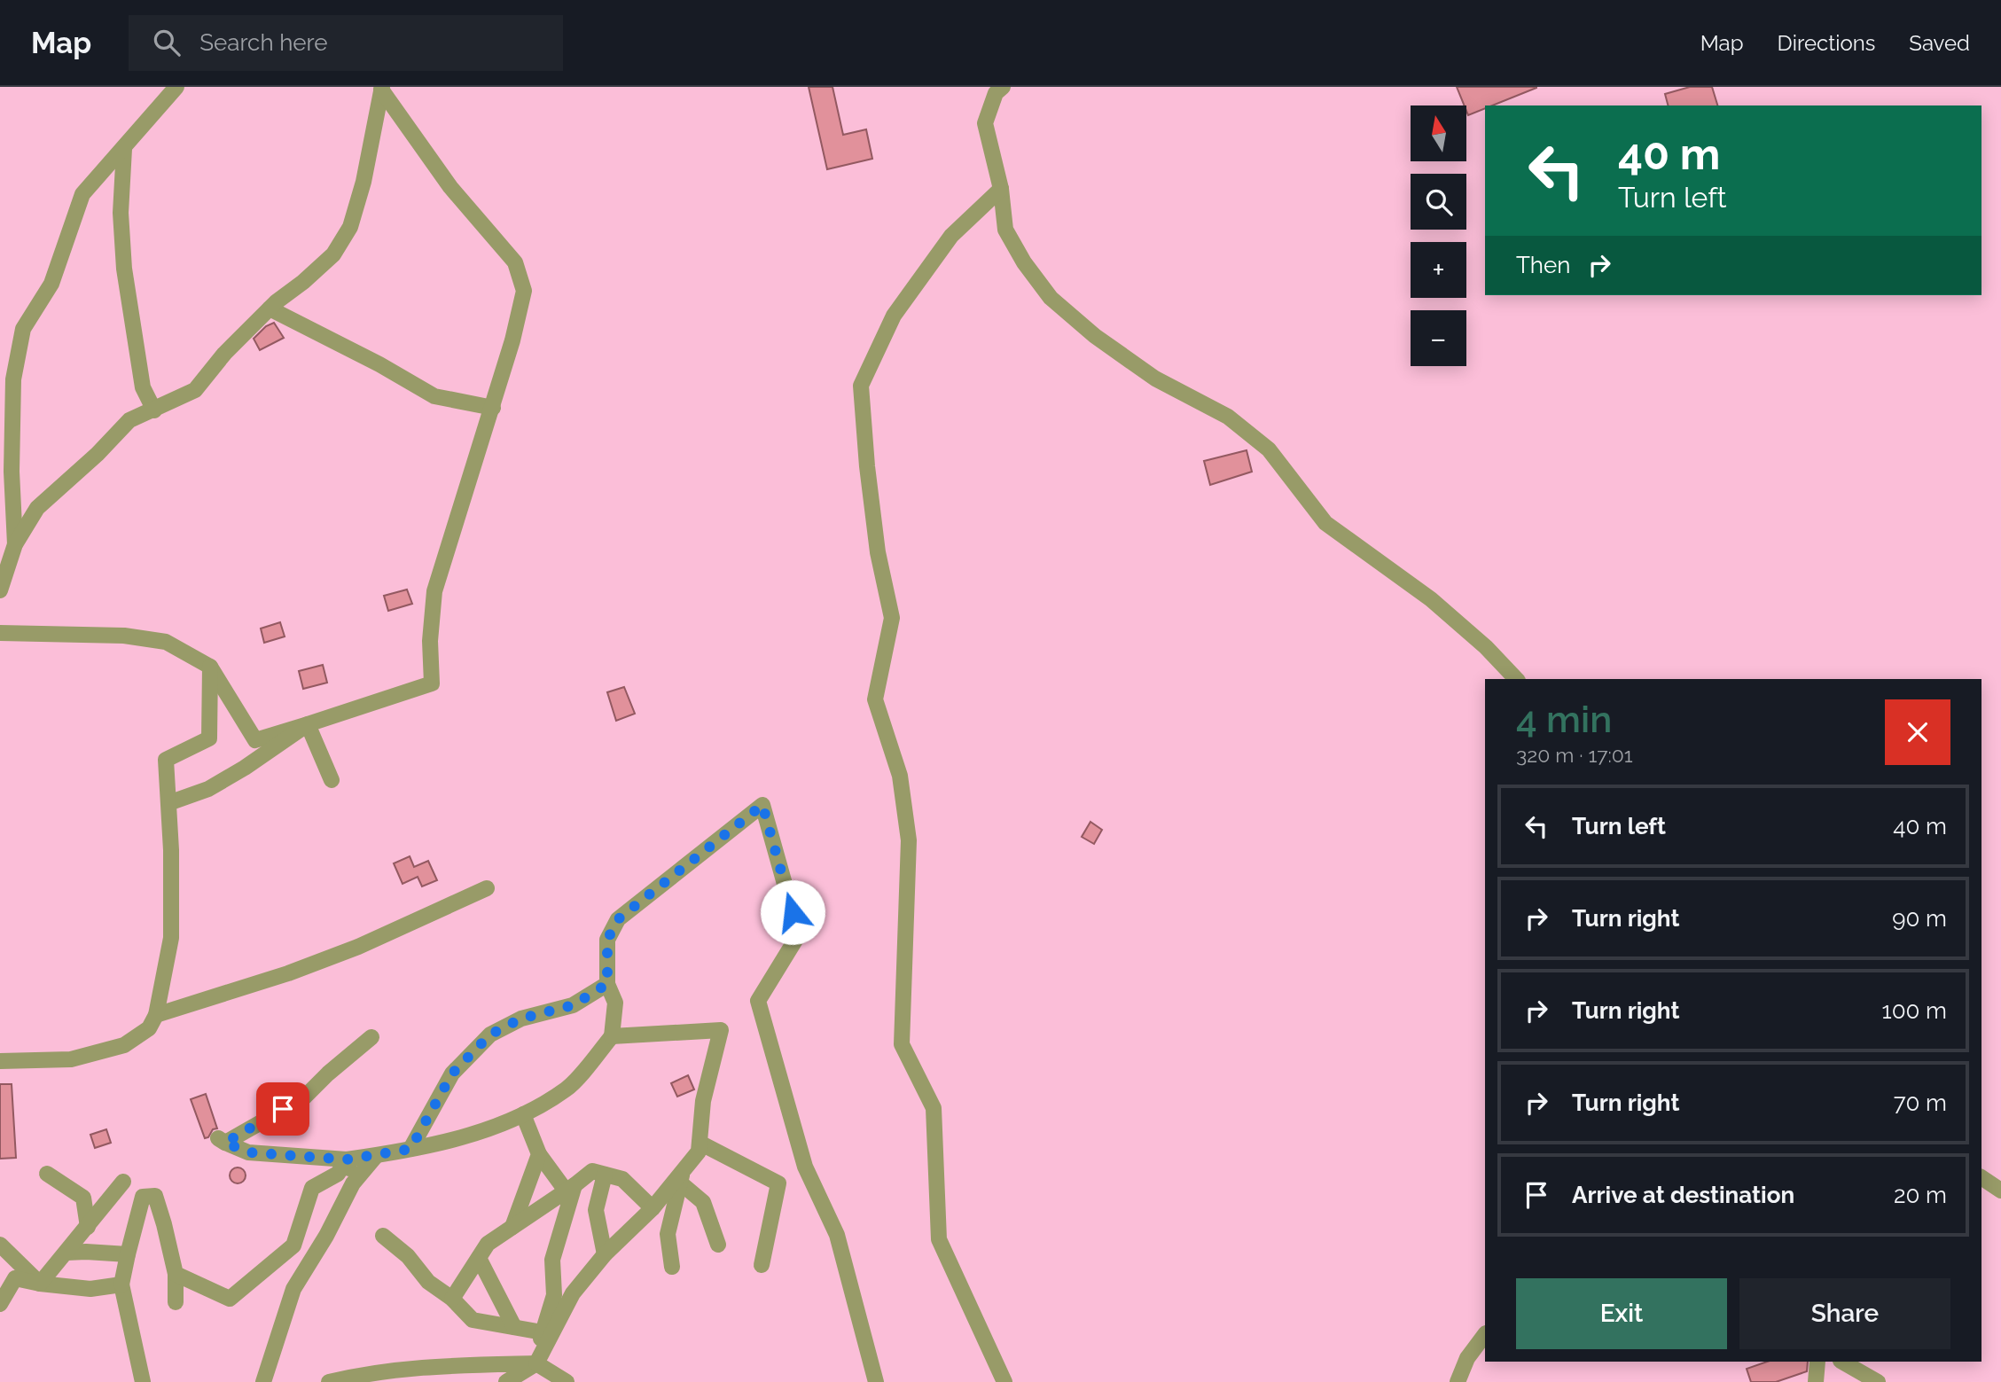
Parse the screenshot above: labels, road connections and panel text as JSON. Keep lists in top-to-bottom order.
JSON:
{
  "north": "top",
  "page": {
    "header": "Map",
    "search": "Search here",
    "nav": ["Map", "Directions", "Saved"],
    "map_buttons": ["+", "−"],
    "turn": ["40 m", "Turn left"],
    "then": "Then",
    "heading": ["4 min", "320 m · 17:01"],
    "list": [
      {
        "name": "Turn left",
        "value": "40 m"
      },
      {
        "name": "Turn right",
        "value": "90 m"
      },
      {
        "name": "Turn right",
        "value": "100 m"
      },
      {
        "name": "Turn right",
        "value": "70 m"
      },
      {
        "name": "Arrive at destination",
        "value": "20 m"
      }
    ],
    "buttons": ["Exit", "Share"]
  }
}
